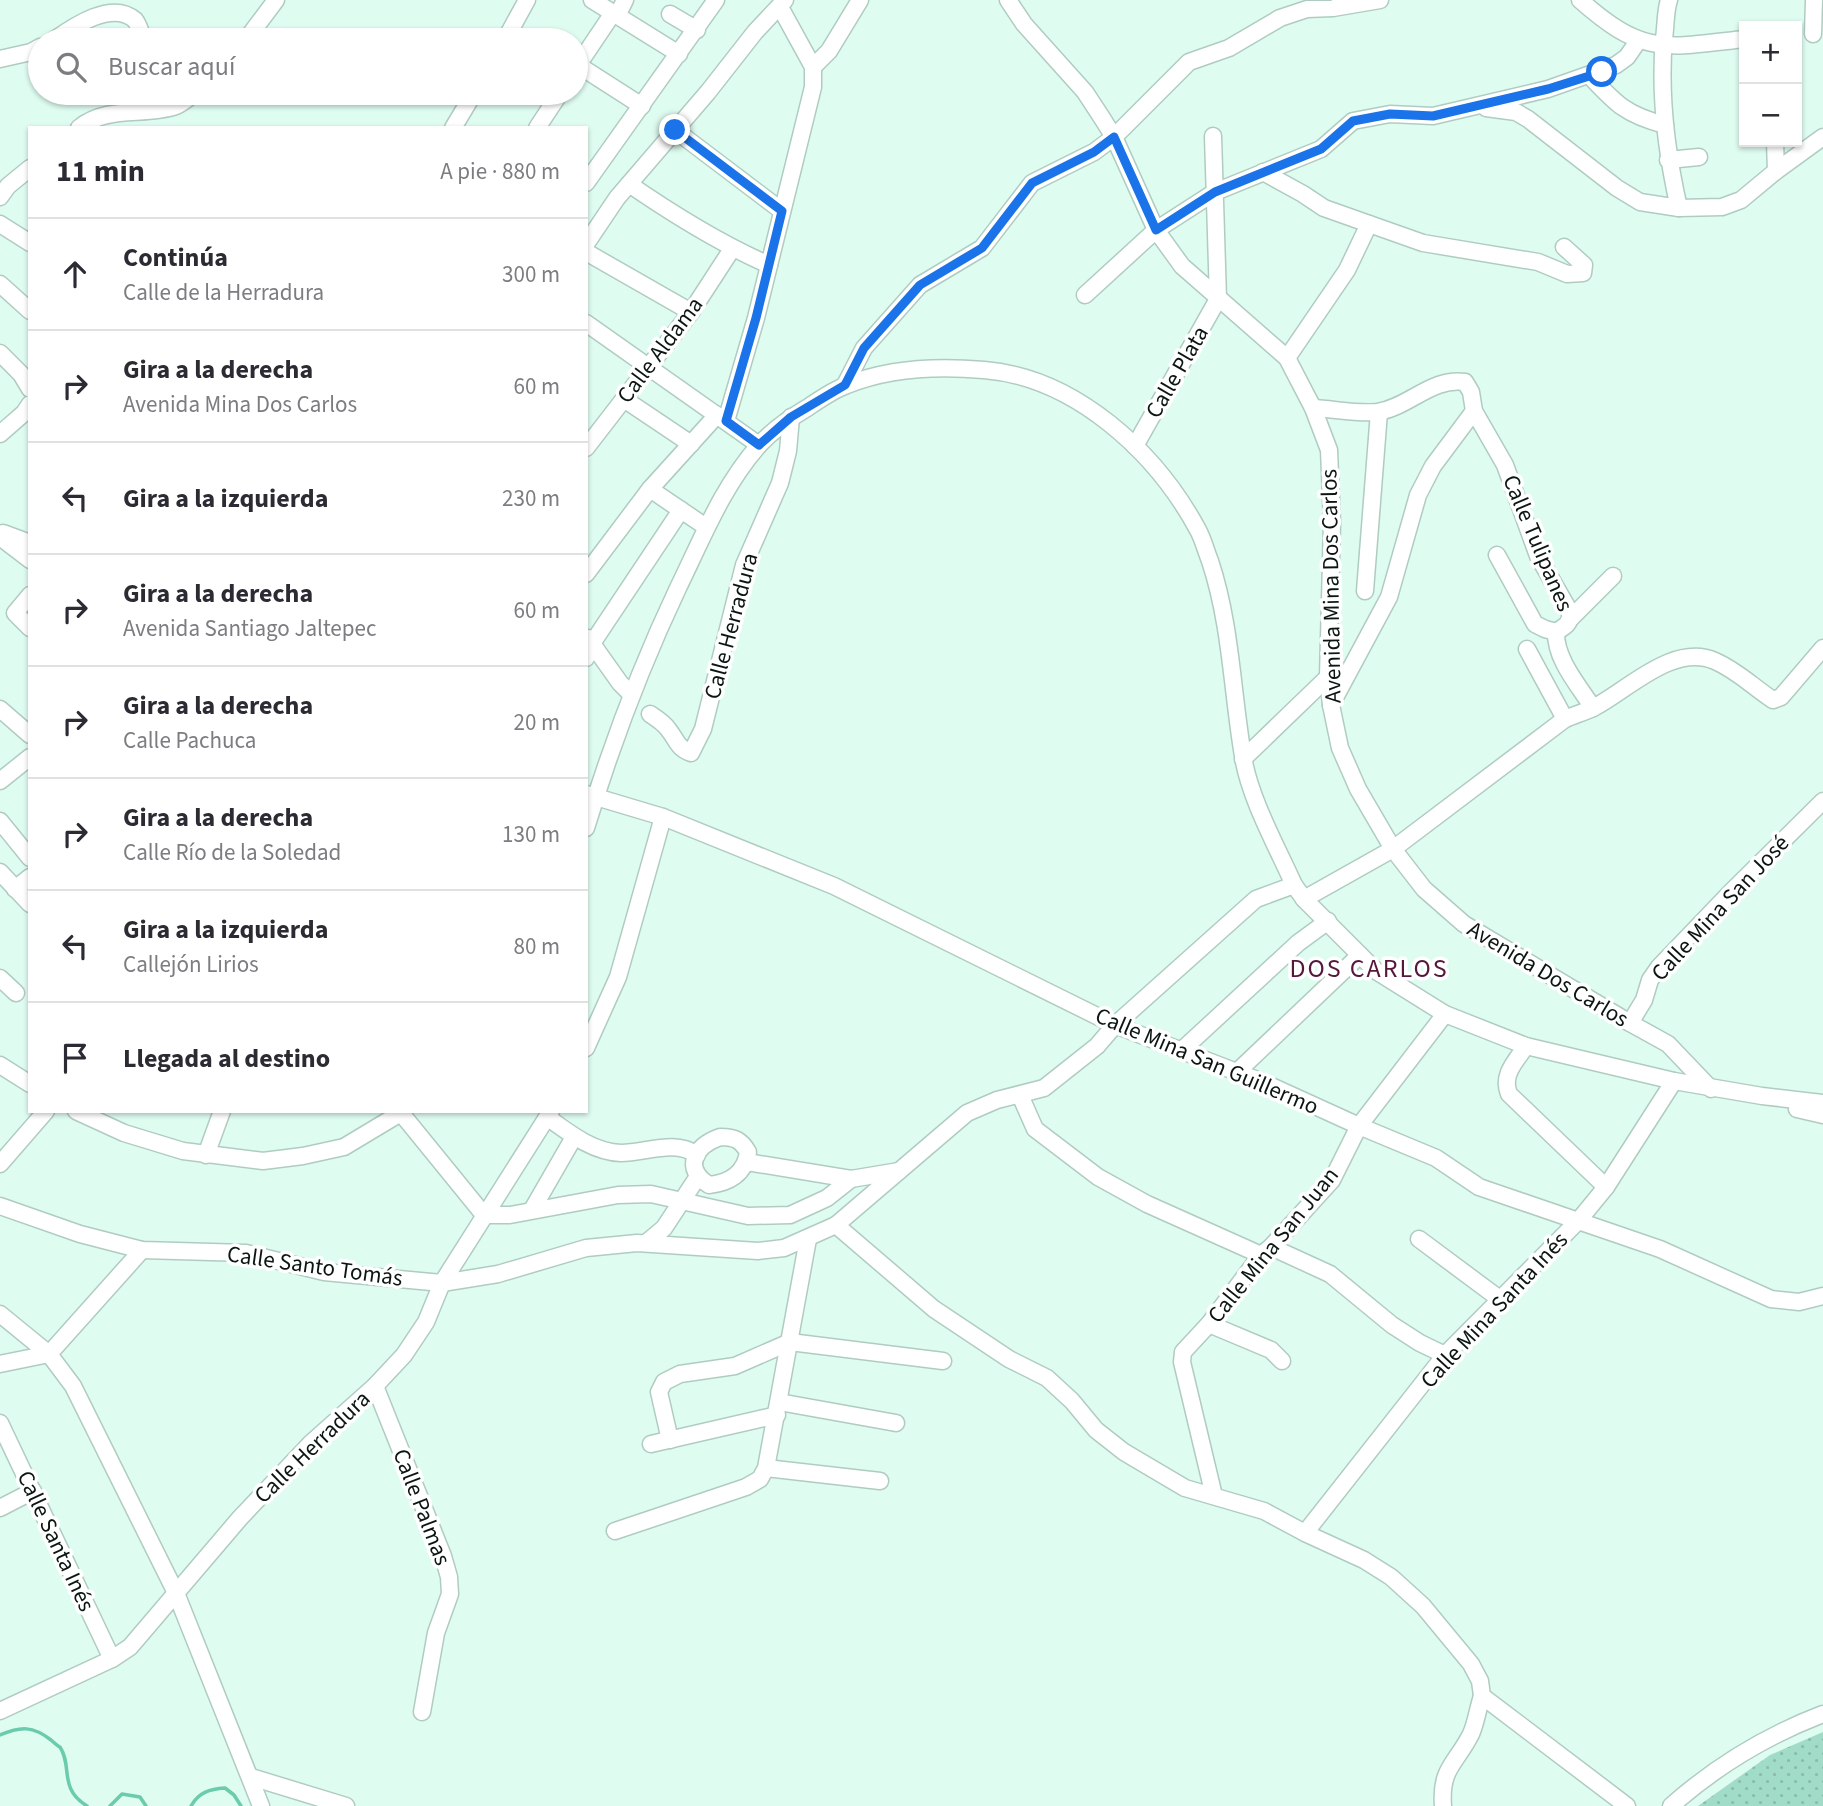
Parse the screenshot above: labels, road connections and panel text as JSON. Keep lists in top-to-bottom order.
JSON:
{
  "streets": {
    "street": [
      "Calle Aldama",
      "Calle Plata",
      "Calle Tulipanes",
      "Avenida Mina Dos Carlos",
      "Calle Herradura",
      "Calle Mina San José",
      "Avenida Dos Carlos",
      "Calle Mina San Guillermo",
      "Calle Mina San Juan",
      "Calle Santo Tomás",
      "Calle Mina Santa Inés",
      "Calle Palmas",
      "Calle Santa Inés"
    ]
  },
  "crossings": [
    ["Calle Plata", "Avenida Mina Dos Carlos"],
    ["Avenida Mina Dos Carlos", "Avenida Dos Carlos"],
    ["Calle Herradura", "Calle Santo Tomás"],
    ["Calle Herradura", "Calle Palmas"],
    ["Calle Herradura", "Calle Santa Inés"],
    ["Calle Mina San José", "Avenida Dos Carlos"],
    ["Calle Mina San Guillermo", "Calle Mina San Juan"],
    ["Calle Mina San Guillermo", "Calle Santo Tomás"],
    ["Calle Mina San Guillermo", "Calle Mina Santa Inés"]
  ],
  "districts": ["DOS CARLOS"],
  "page": {
    "map_buttons": ["+", "−"],
    "search": "Buscar aquí",
    "heading": ["11 min", "A pie · 880 m"],
    "list": [
      ["Continúa", "Calle de la Herradura", "300 m"],
      ["Gira a la derecha", "Avenida Mina Dos Carlos", "60 m"],
      ["Gira a la izquierda", "230 m"],
      ["Gira a la derecha", "Avenida Santiago Jaltepec", "60 m"],
      ["Gira a la derecha", "Calle Pachuca", "20 m"],
      ["Gira a la derecha", "Calle Río de la Soledad", "130 m"],
      ["Gira a la izquierda", "Callejón Lirios", "80 m"],
      "Llegada al destino"
    ]
  }
}
